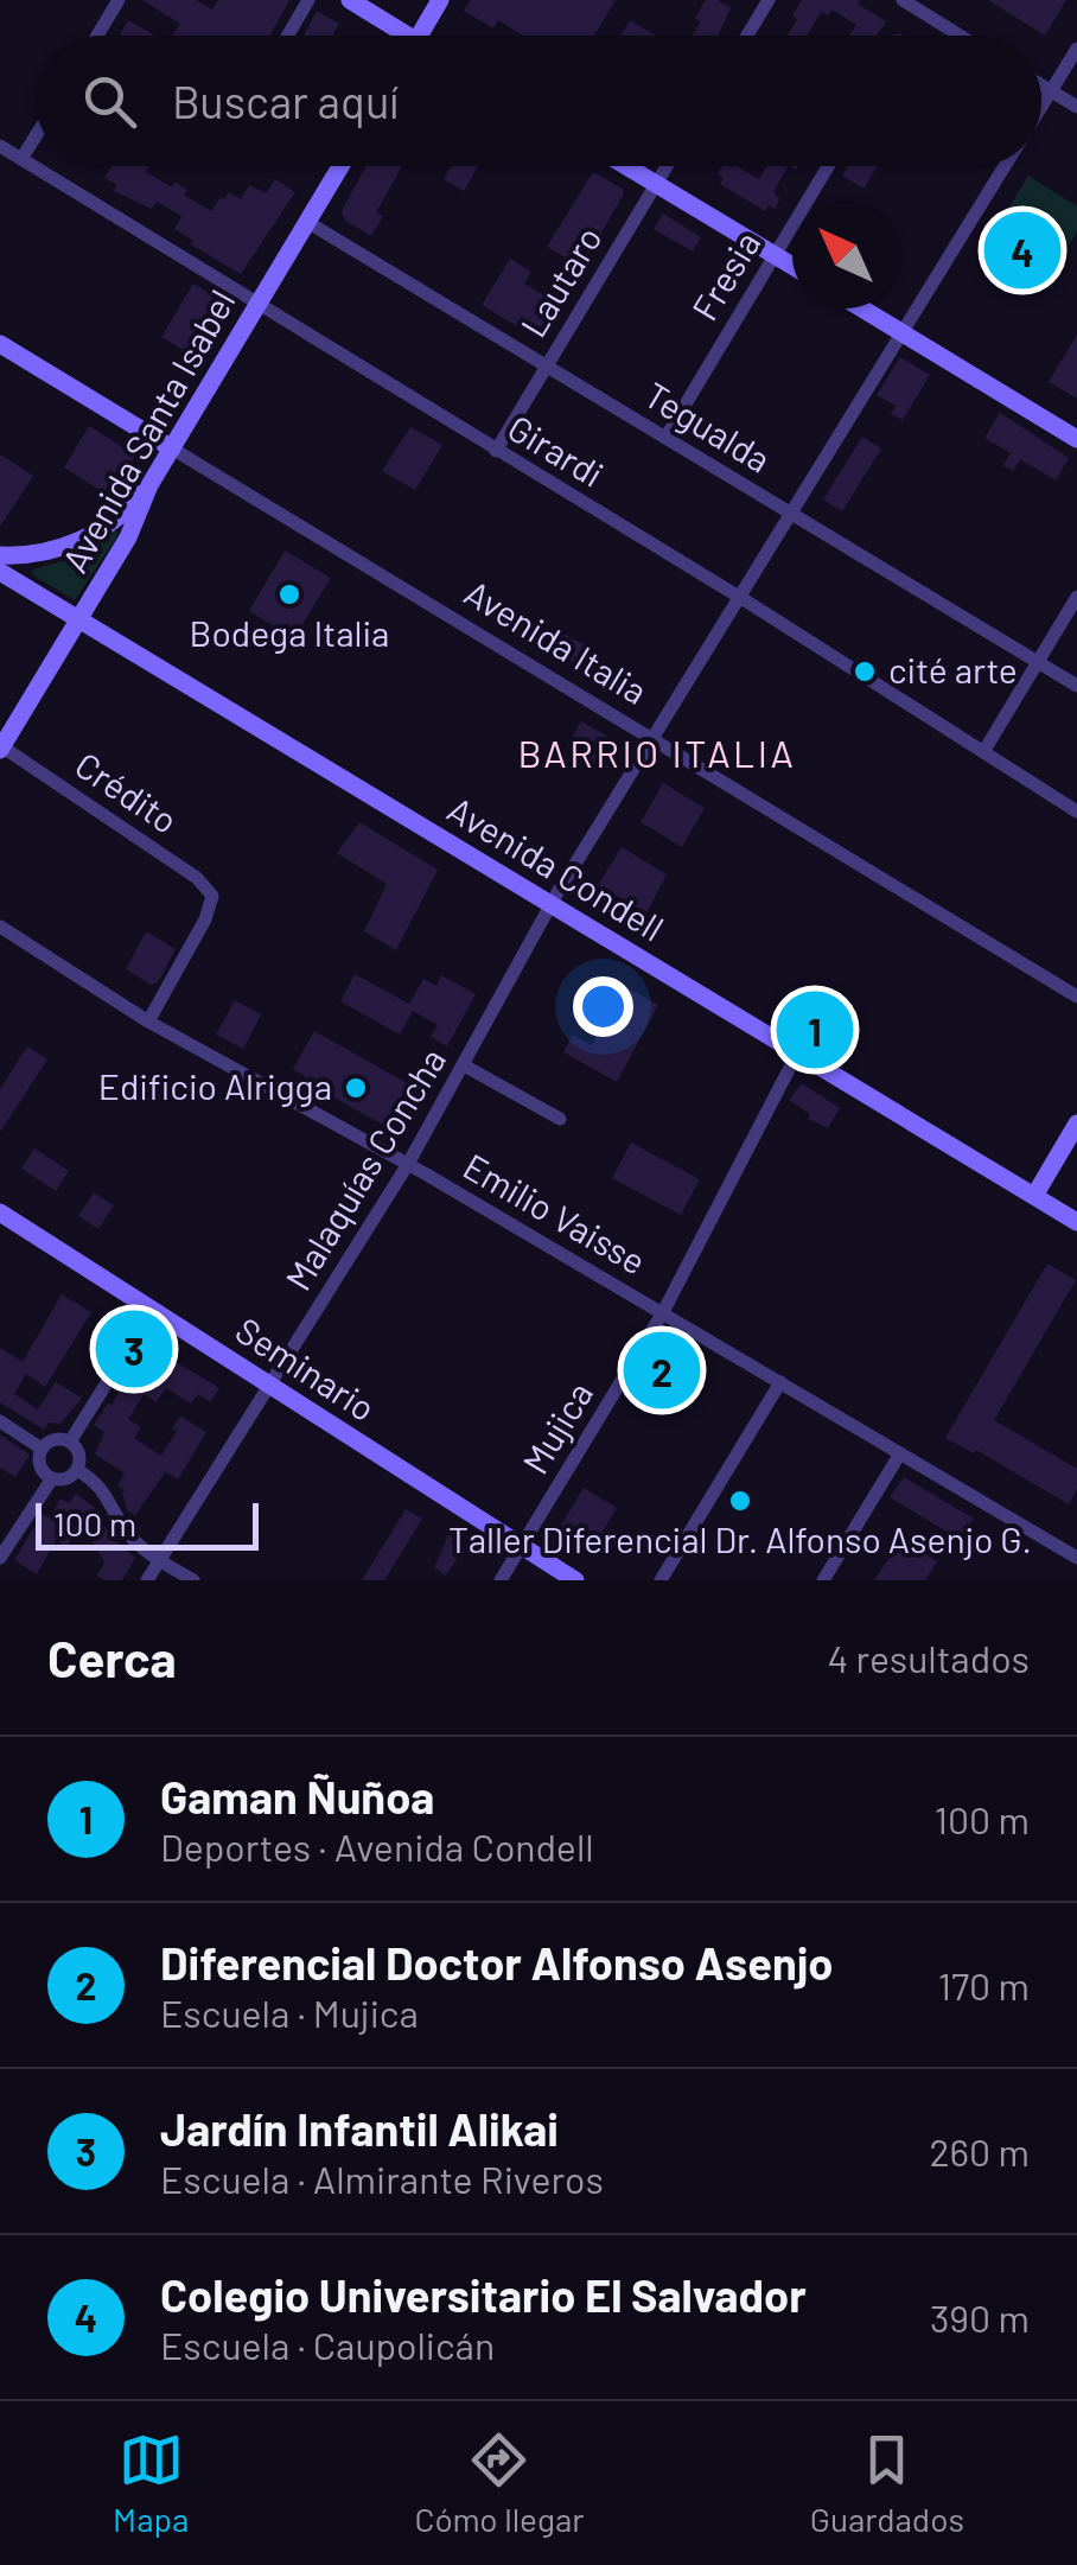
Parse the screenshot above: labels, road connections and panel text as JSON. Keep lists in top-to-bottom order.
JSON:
{
  "streets": {
    "street": [
      "Fresia",
      "Lautaro",
      "Tegualda",
      "Avenida Santa Isabel",
      "Girardi",
      "Avenida Italia",
      "Crédito",
      "Avenida Condell",
      "Malaquías Concha",
      "Emilio Vaisse",
      "Seminario",
      "Mujica"
    ]
  },
  "crossings": [
    ["Fresia", "Tegualda"],
    ["Lautaro", "Tegualda"],
    ["Lautaro", "Girardi"],
    ["Tegualda", "Avenida Santa Isabel"],
    ["Tegualda", "Malaquías Concha"],
    ["Avenida Santa Isabel", "Girardi"],
    ["Avenida Santa Isabel", "Avenida Italia"],
    ["Avenida Santa Isabel", "Crédito"],
    ["Avenida Santa Isabel", "Avenida Condell"],
    ["Girardi", "Malaquías Concha"],
    ["Avenida Italia", "Malaquías Concha"],
    ["Crédito", "Emilio Vaisse"],
    ["Avenida Condell", "Malaquías Concha"],
    ["Avenida Condell", "Mujica"],
    ["Malaquías Concha", "Emilio Vaisse"],
    ["Malaquías Concha", "Seminario"],
    ["Emilio Vaisse", "Mujica"],
    ["Seminario", "Mujica"]
  ],
  "districts": ["BARRIO ITALIA"],
  "places": [
    "Bodega Italia",
    "cité arte",
    "Edificio Alrigga",
    "Taller Diferencial Dr. Alfonso Asenjo G."
  ],
  "scale_bar": "100 m",
  "north": "top left",
  "page": {
    "search": "Buscar aquí",
    "pins": [
      "4",
      "1",
      "3",
      "2"
    ],
    "scale": "100 m",
    "heading": ["Cerca", "4 resultados"],
    "list": [
      {
        "mark": "1",
        "name": "Gaman Ñuñoa",
        "note": "Deportes · Avenida Condell",
        "value": "100 m"
      },
      {
        "mark": "2",
        "name": "Diferencial Doctor Alfonso Asenjo",
        "note": "Escuela · Mujica",
        "value": "170 m"
      },
      {
        "mark": "3",
        "name": "Jardín Infantil Alikai",
        "note": "Escuela · Almirante Riveros",
        "value": "260 m"
      },
      {
        "mark": "4",
        "name": "Colegio Universitario El Salvador",
        "note": "Escuela · Caupolicán",
        "value": "390 m"
      }
    ],
    "nav": ["Mapa", "Cómo llegar", "Guardados"]
  }
}
